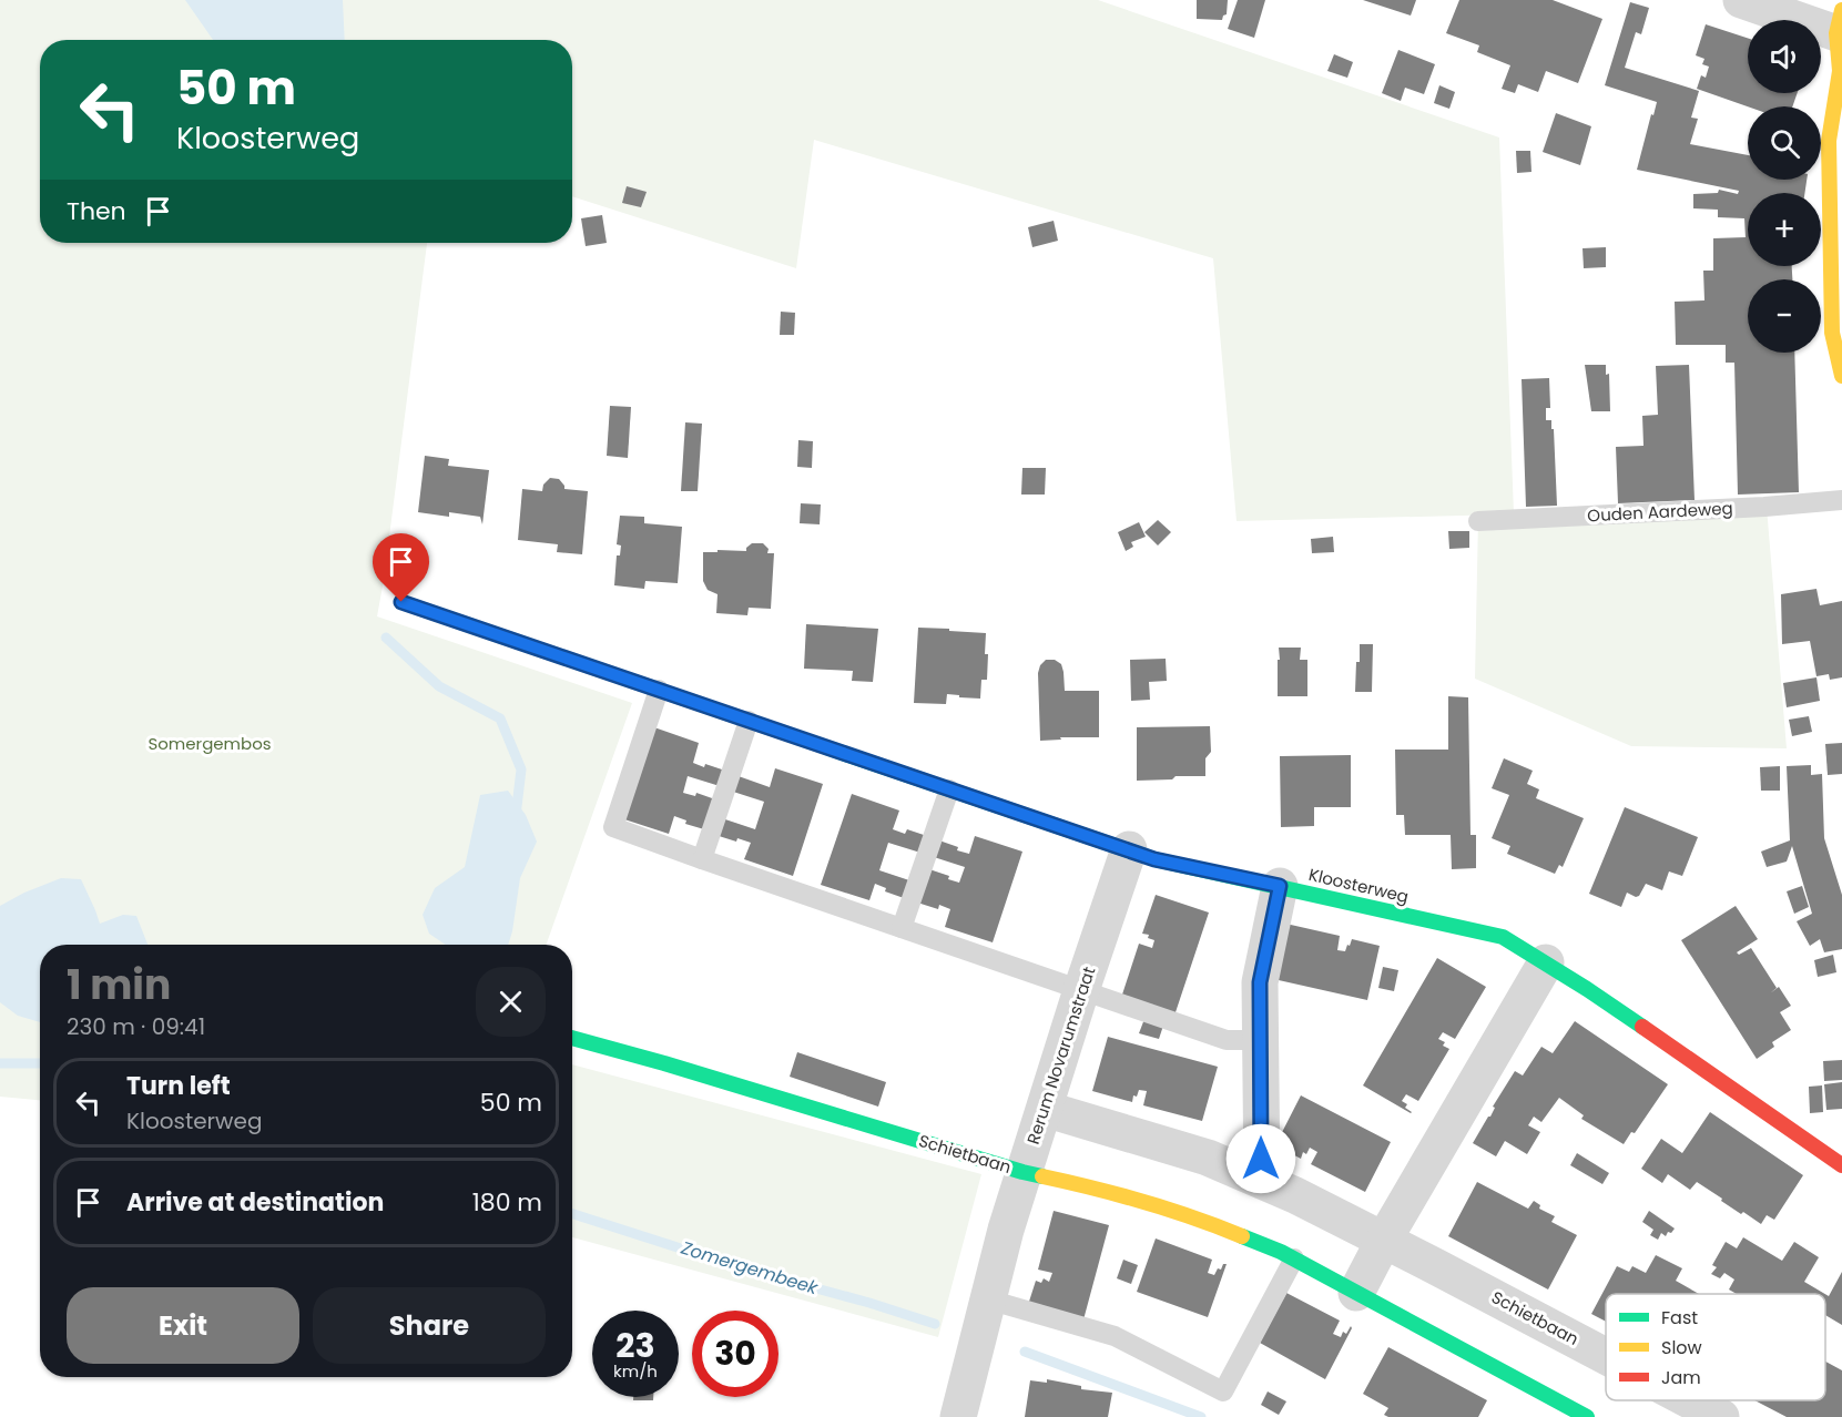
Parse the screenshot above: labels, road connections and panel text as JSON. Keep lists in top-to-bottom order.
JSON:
{
  "streets": {
    "street": ["Kloosterweg", "Rerum Novarumstraat", "Schietbaan"],
    "lane": ["Ouden Aardeweg"]
  },
  "crossings": [
    ["Kloosterweg", "Rerum Novarumstraat"],
    ["Rerum Novarumstraat", "Schietbaan"]
  ],
  "water": ["Zomergembeek"],
  "parks": ["Somergembos"],
  "legend": ["Fast", "Slow", "Jam"],
  "page": {
    "map_buttons": ["+", "−"],
    "turn": ["50 m", "Kloosterweg"],
    "then": "Then",
    "heading": ["1 min", "230 m · 09:41"],
    "list": [
      {
        "name": "Turn left",
        "note": "Kloosterweg",
        "value": "50 m"
      },
      {
        "name": "Arrive at destination",
        "value": "180 m"
      }
    ],
    "buttons": ["Exit", "Share"],
    "speed": "23 km/h",
    "limit": "30"
  }
}
